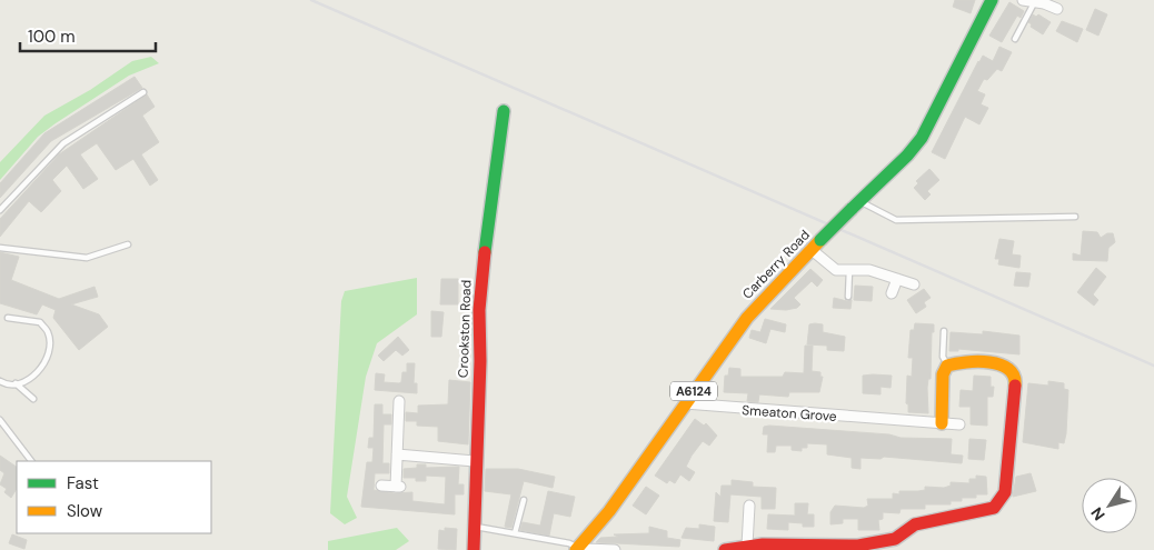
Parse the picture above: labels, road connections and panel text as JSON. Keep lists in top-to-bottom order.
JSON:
{
  "streets": {
    "street": [
      "Carberry Road",
      "Crookston Road",
      "A6124",
      "Smeaton Grove"
    ]
  },
  "crossings": [
    ["Carberry Road", "Smeaton Grove"]
  ],
  "legend": ["Fast", "Slow"],
  "scale_bar": "100 m",
  "north": "bottom left"
}
